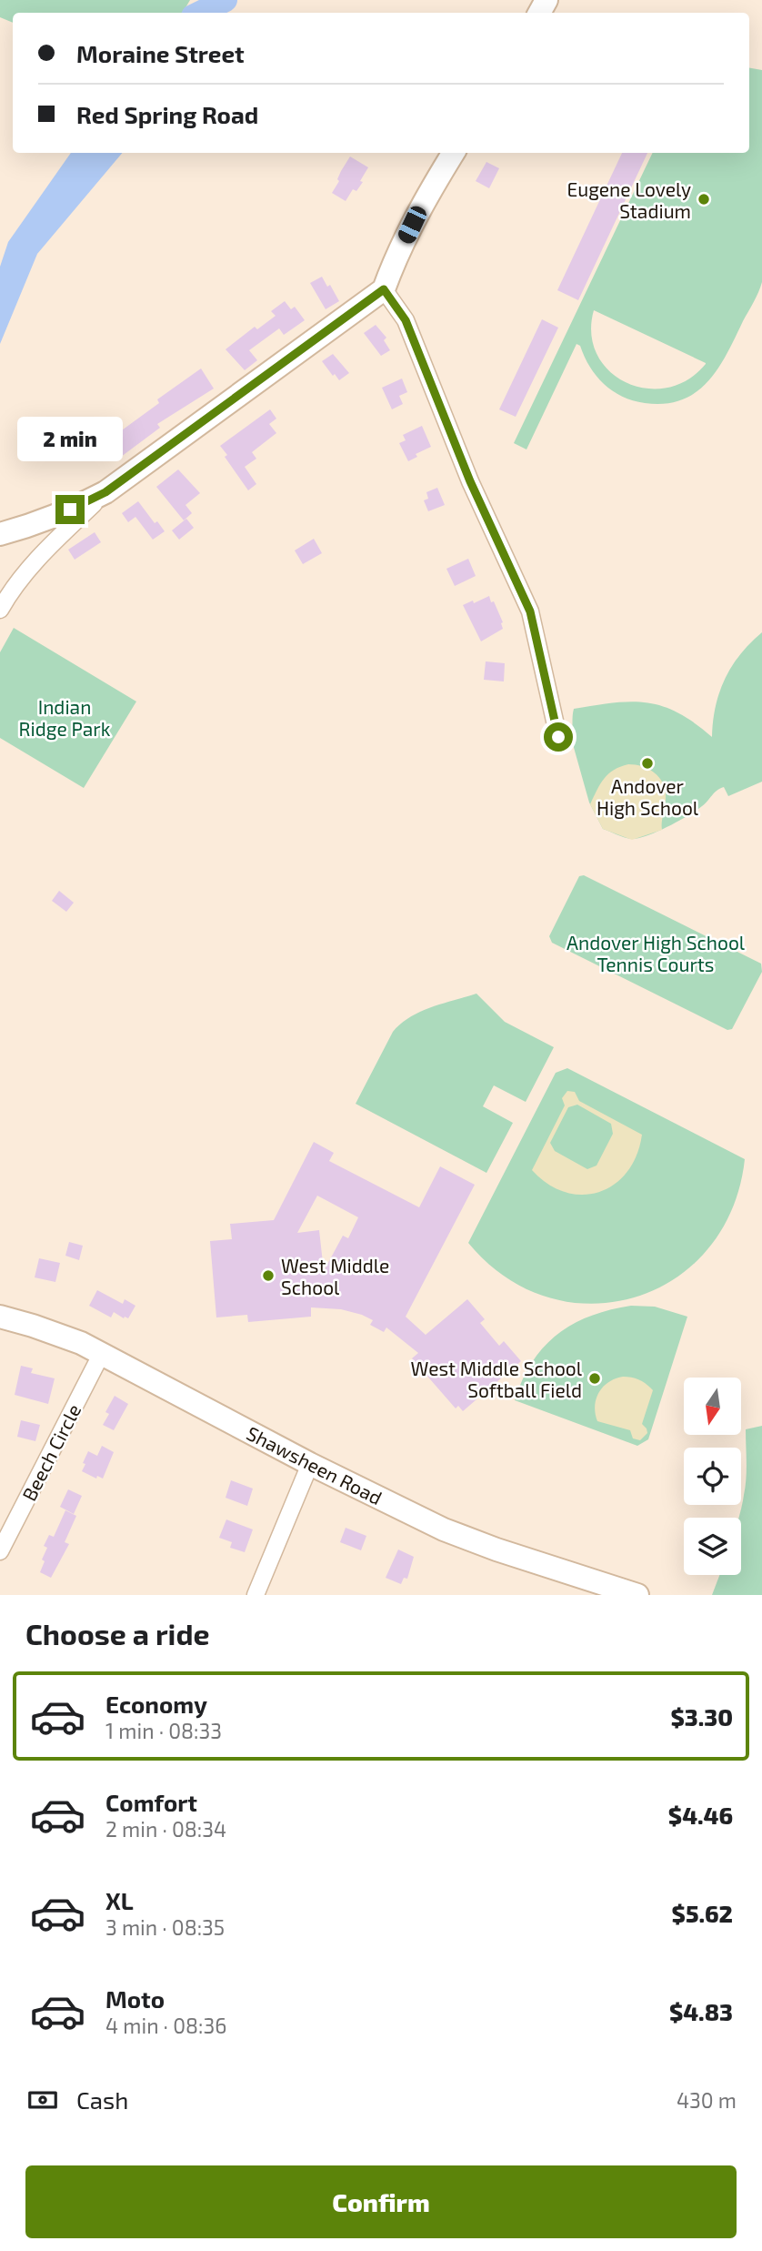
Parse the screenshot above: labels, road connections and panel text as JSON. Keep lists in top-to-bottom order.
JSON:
{
  "streets": {
    "main road": ["Shawsheen Road"],
    "street": ["Beech Circle"]
  },
  "crossings": [
    ["Beech Circle", "Shawsheen Road"]
  ],
  "parks": ["Indian Ridge Park", "Andover High School Tennis Courts"],
  "places": [
    "Eugene Lovely Stadium",
    "Andover High School",
    "West Middle School",
    "West Middle School Softball Field"
  ],
  "north": "bottom",
  "page": {
    "banner": ["Moraine Street", "Red Spring Road"],
    "bubble": "2 min",
    "heading": "Choose a ride",
    "list": [
      {
        "name": "Economy",
        "note": "1 min · 08:33",
        "value": "$3.30"
      },
      {
        "name": "Comfort",
        "note": "2 min · 08:34",
        "value": "$4.46"
      },
      {
        "name": "XL",
        "note": "3 min · 08:35",
        "value": "$5.62"
      },
      {
        "name": "Moto",
        "note": "4 min · 08:36",
        "value": "$4.83"
      }
    ],
    "pay": ["Cash", "430 m"],
    "buttons": "Confirm"
  }
}
